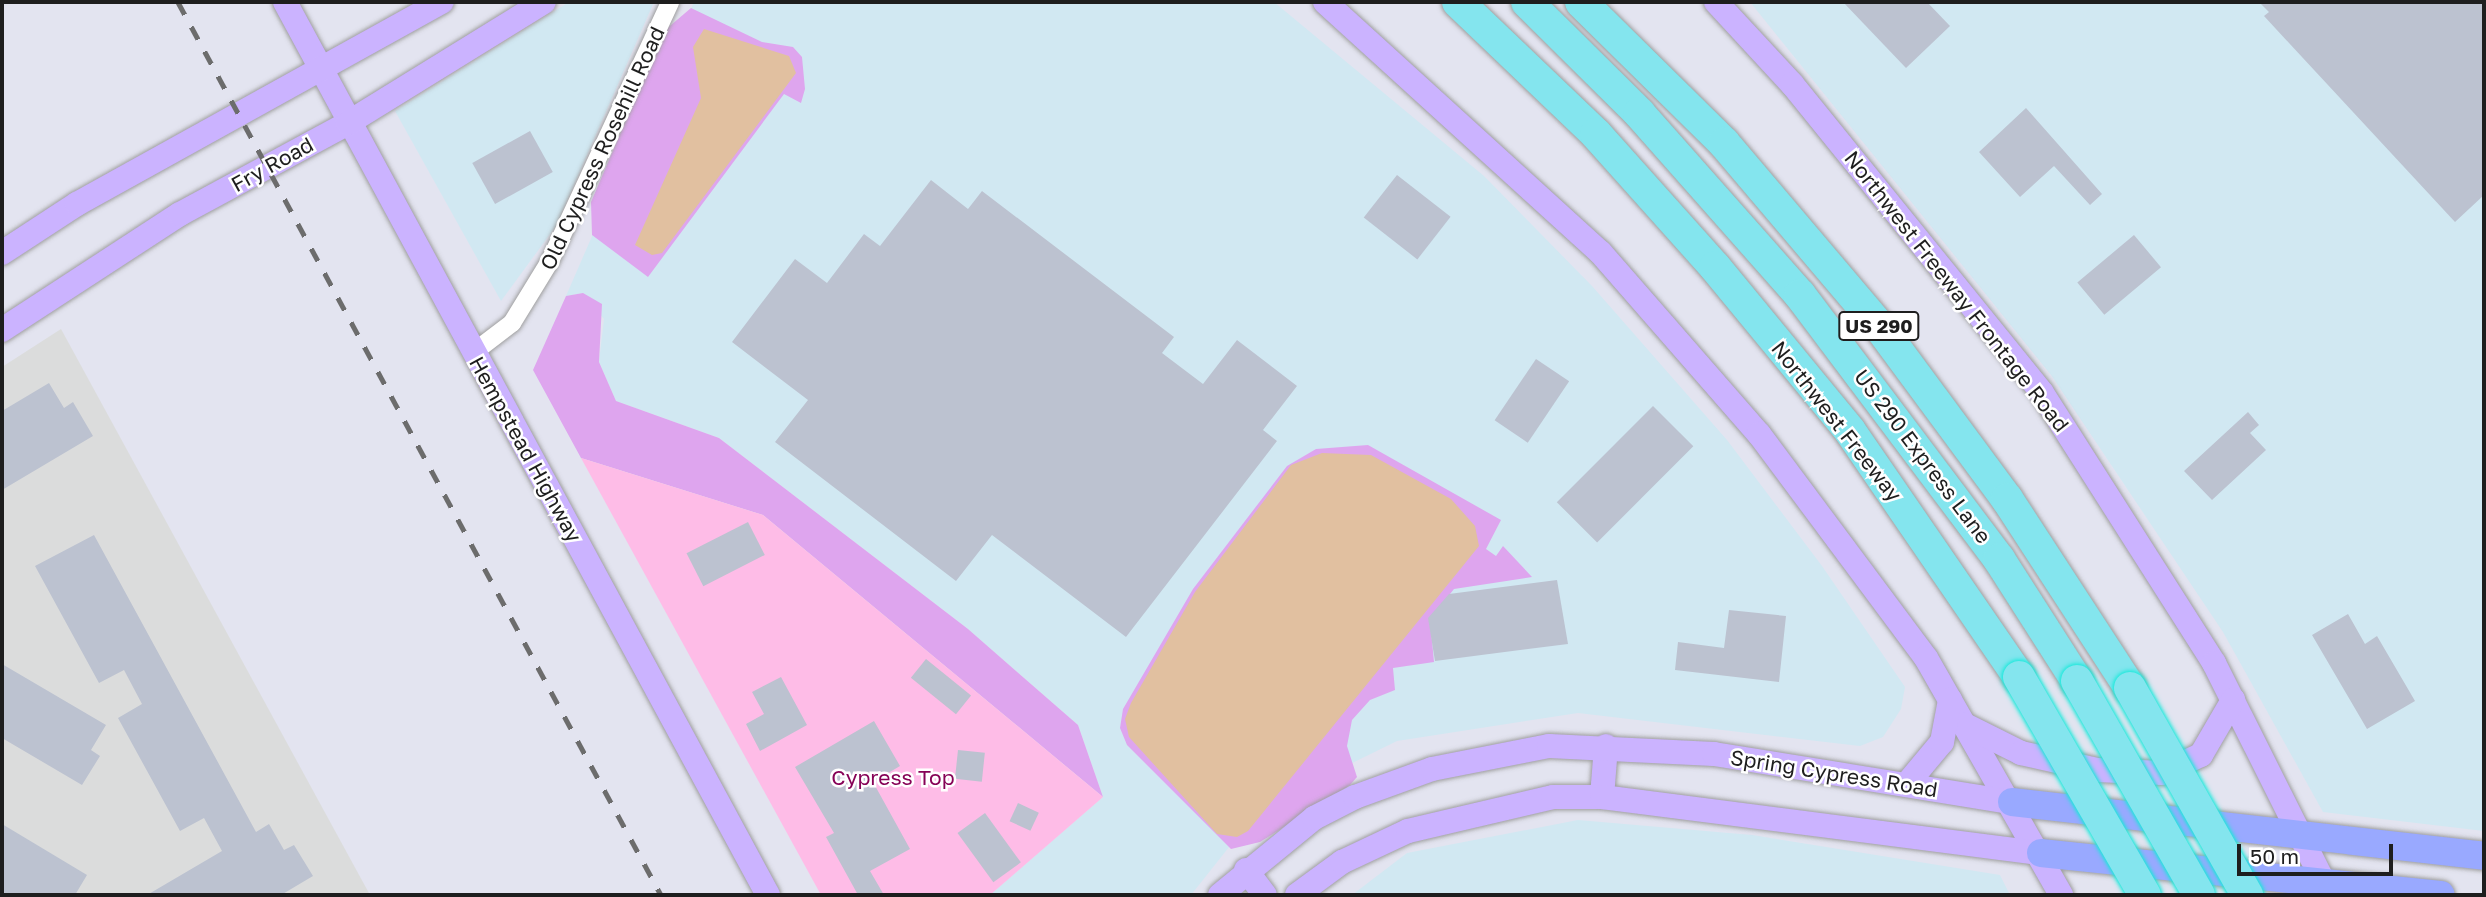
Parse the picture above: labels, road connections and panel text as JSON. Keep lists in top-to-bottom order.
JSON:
{
  "streets": {
    "highway": ["US 290", "Northwest Freeway", "US 290 Express Lane"],
    "main road": [
      "Fry Road",
      "Northwest Freeway Frontage Road",
      "Hempstead Highway",
      "Spring Cypress Road"
    ],
    "street": ["Old Cypress Rosehill Road"]
  },
  "crossings": [
    ["Old Cypress Rosehill Road", "Hempstead Highway"],
    ["Fry Road", "Hempstead Highway"],
    ["Northwest Freeway Frontage Road", "Spring Cypress Road"]
  ],
  "parks": ["Cypress Top"],
  "scale_bar": "50 m"
}
